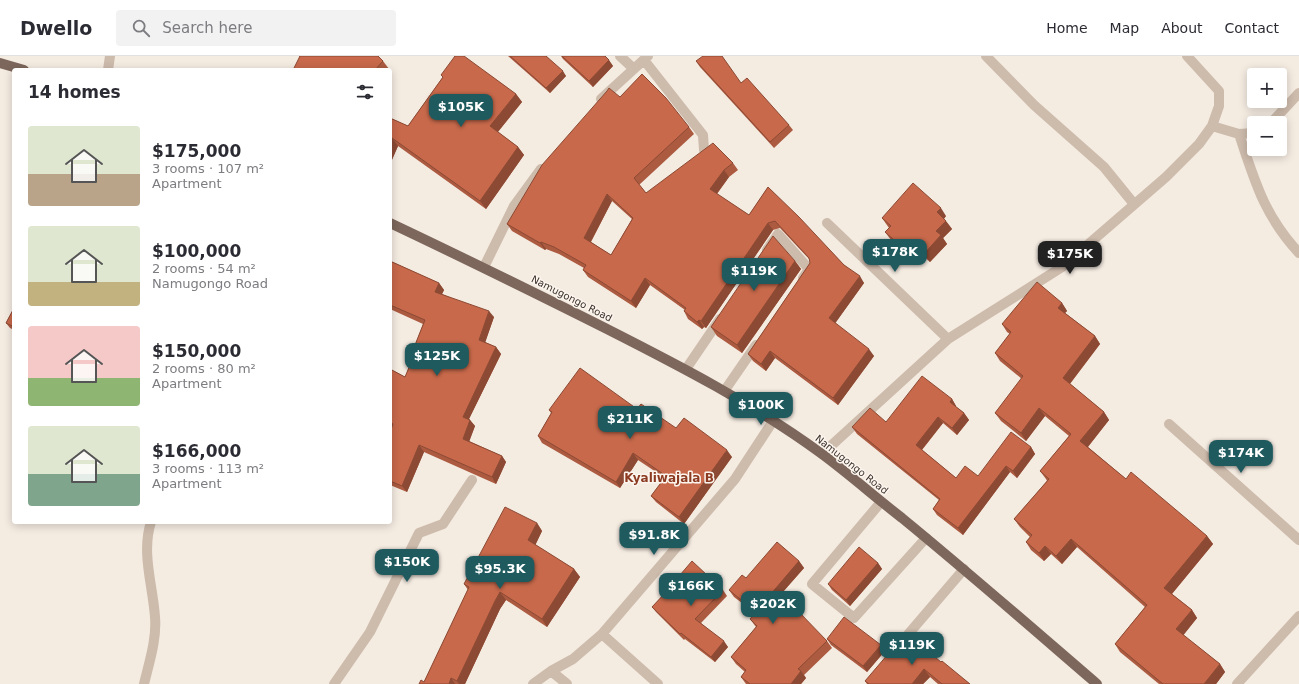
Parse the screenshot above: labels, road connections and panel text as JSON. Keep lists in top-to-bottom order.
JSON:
{
  "streets": {
    "main road": ["Namugongo Road"]
  },
  "districts": ["Kyaliwajala B"],
  "page": {
    "header": "Dwello",
    "search": "Search here",
    "nav": [
      "Home",
      "Map",
      "About",
      "Contact"
    ],
    "map_buttons": ["+", "−"],
    "heading": "14 homes",
    "price": [
      "$105K",
      "$178K",
      "$175K",
      "$119K",
      "$125K",
      "$100K",
      "$211K",
      "$174K",
      "$91.8K",
      "$150K",
      "$95.3K",
      "$166K",
      "$202K",
      "$119K"
    ],
    "list": [
      {
        "name": "$175,000",
        "note": "3 rooms · 107 m² · Apartment"
      },
      {
        "name": "$100,000",
        "note": "2 rooms · 54 m² · Namugongo Road"
      },
      {
        "name": "$150,000",
        "note": "2 rooms · 80 m² · Apartment"
      },
      {
        "name": "$166,000",
        "note": "3 rooms · 113 m² · Apartment"
      }
    ]
  }
}
